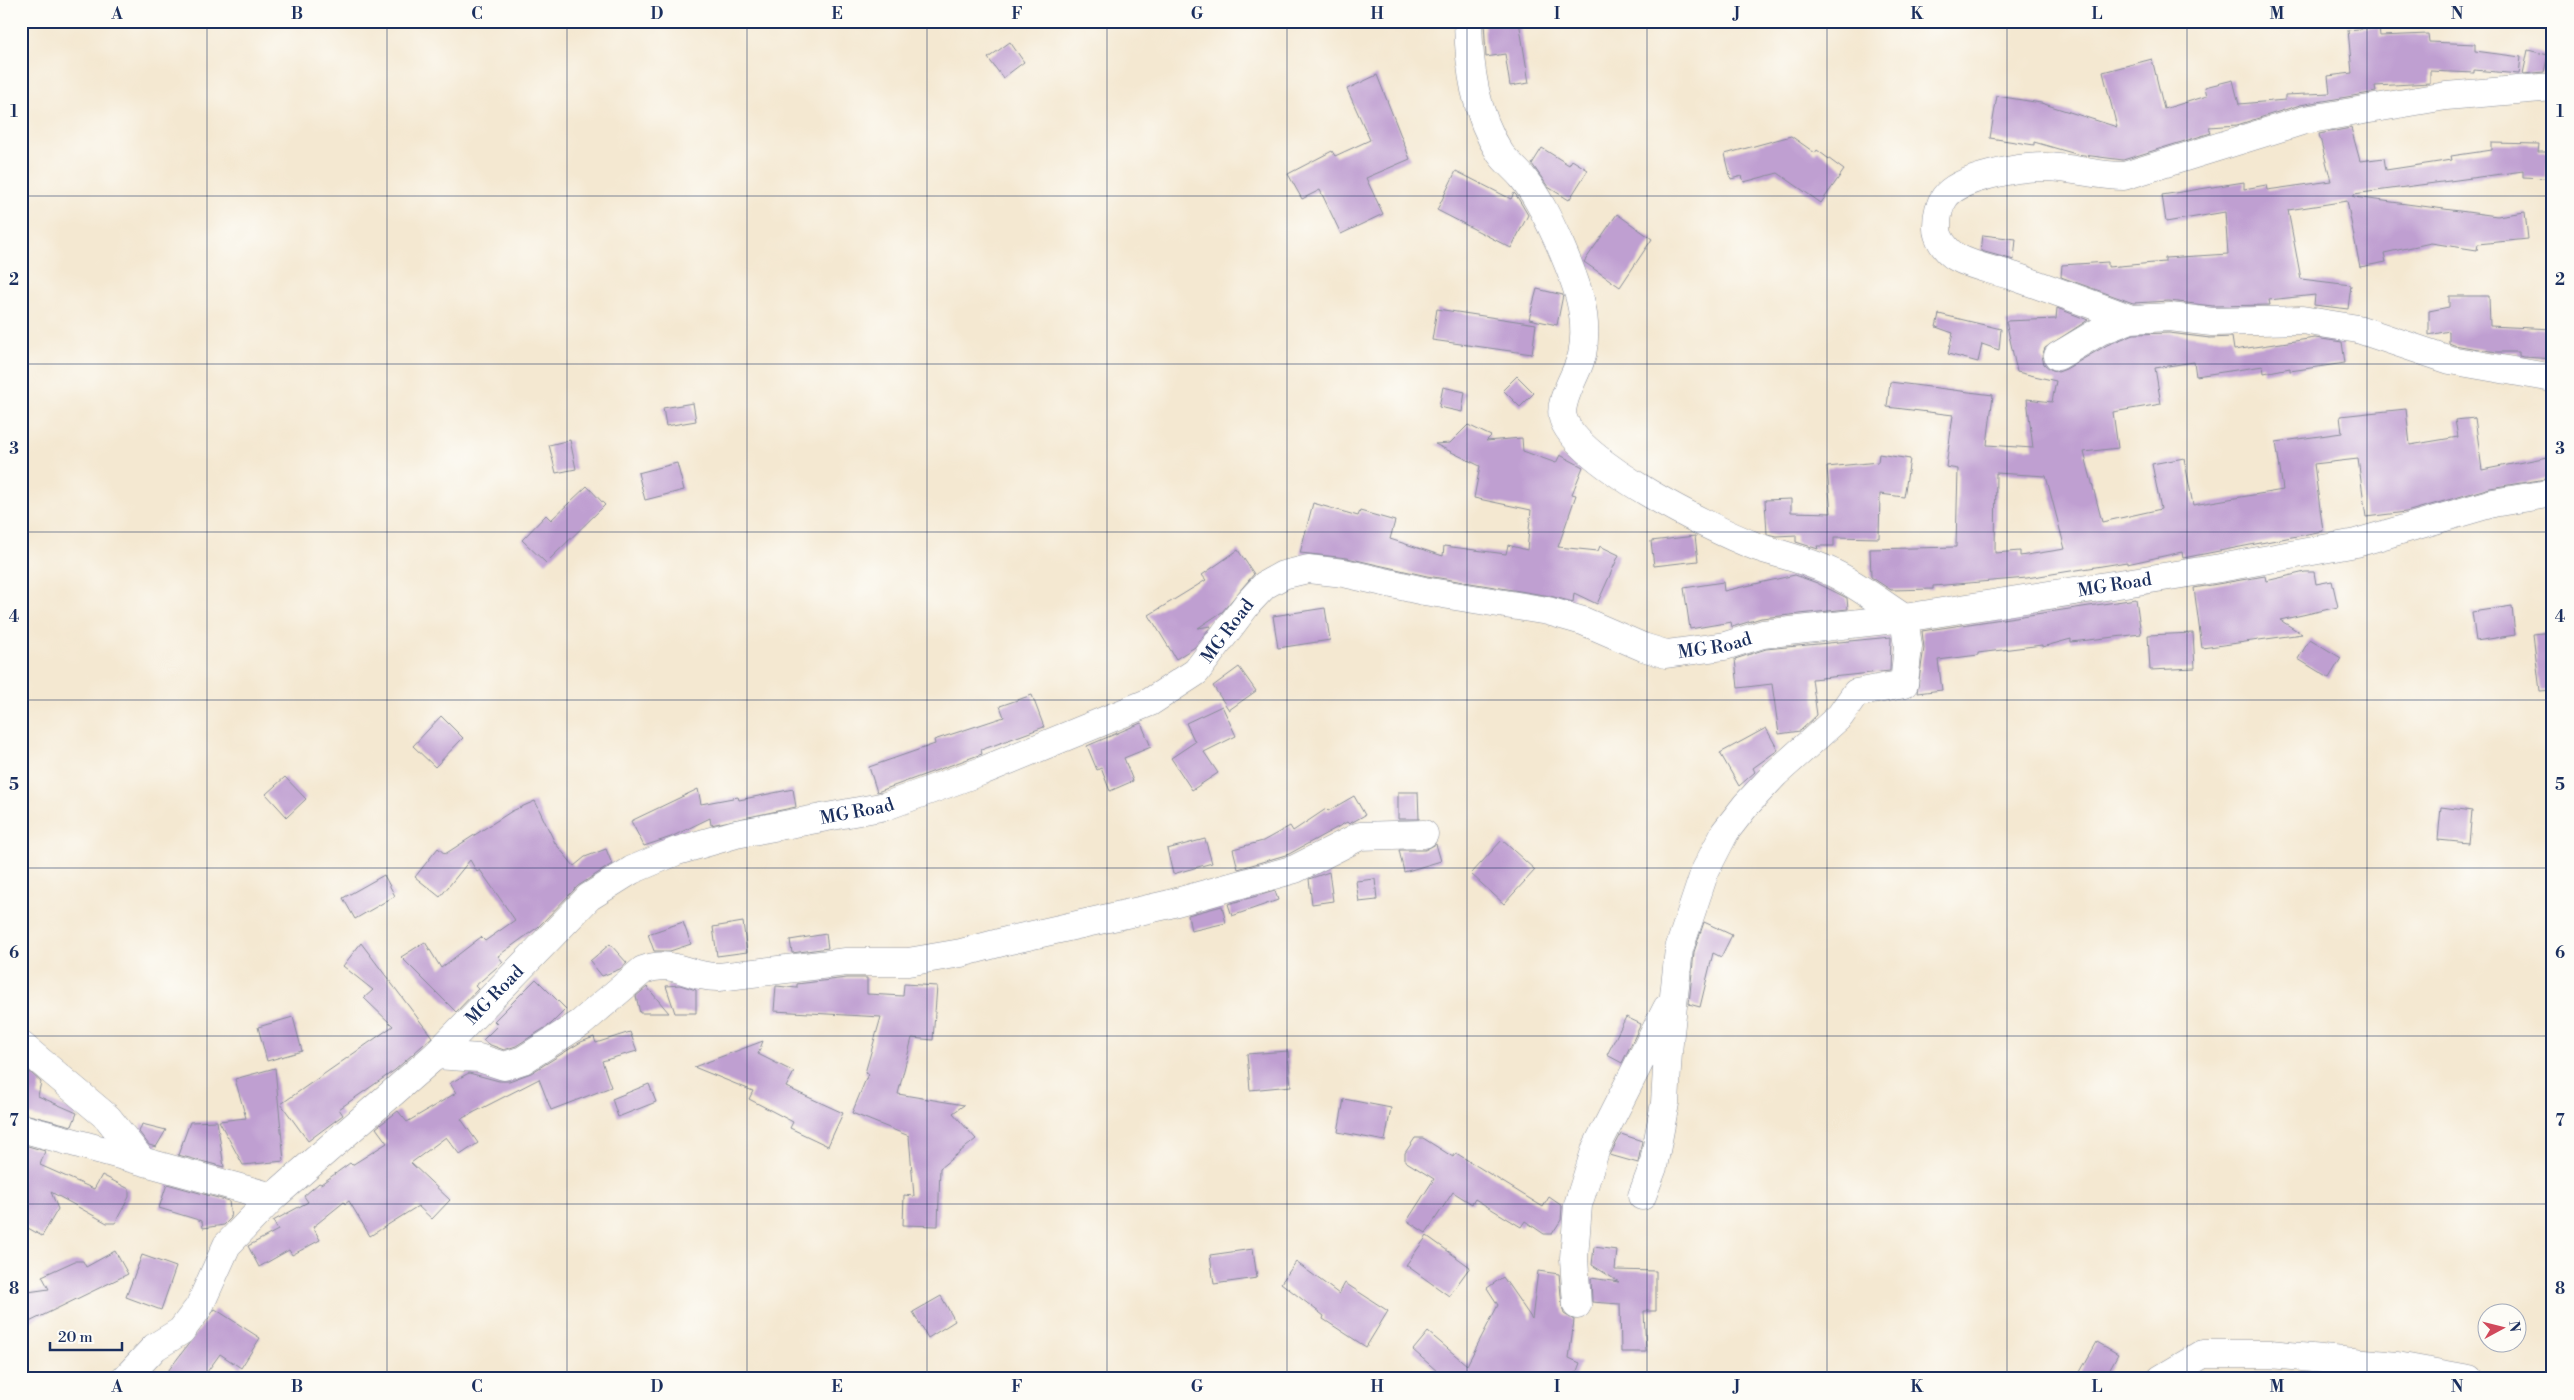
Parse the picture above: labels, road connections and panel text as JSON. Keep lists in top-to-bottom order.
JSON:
{
  "streets": {
    "street": ["MG Road"]
  },
  "scale_bar": "20 m",
  "north": "right",
  "grid": {
    "columns": [
      "A",
      "B",
      "C",
      "D",
      "E",
      "F",
      "G",
      "H",
      "I",
      "J",
      "K",
      "L",
      "M",
      "N"
    ],
    "rows": [
      "1",
      "2",
      "3",
      "4",
      "5",
      "6",
      "7",
      "8"
    ]
  }
}
